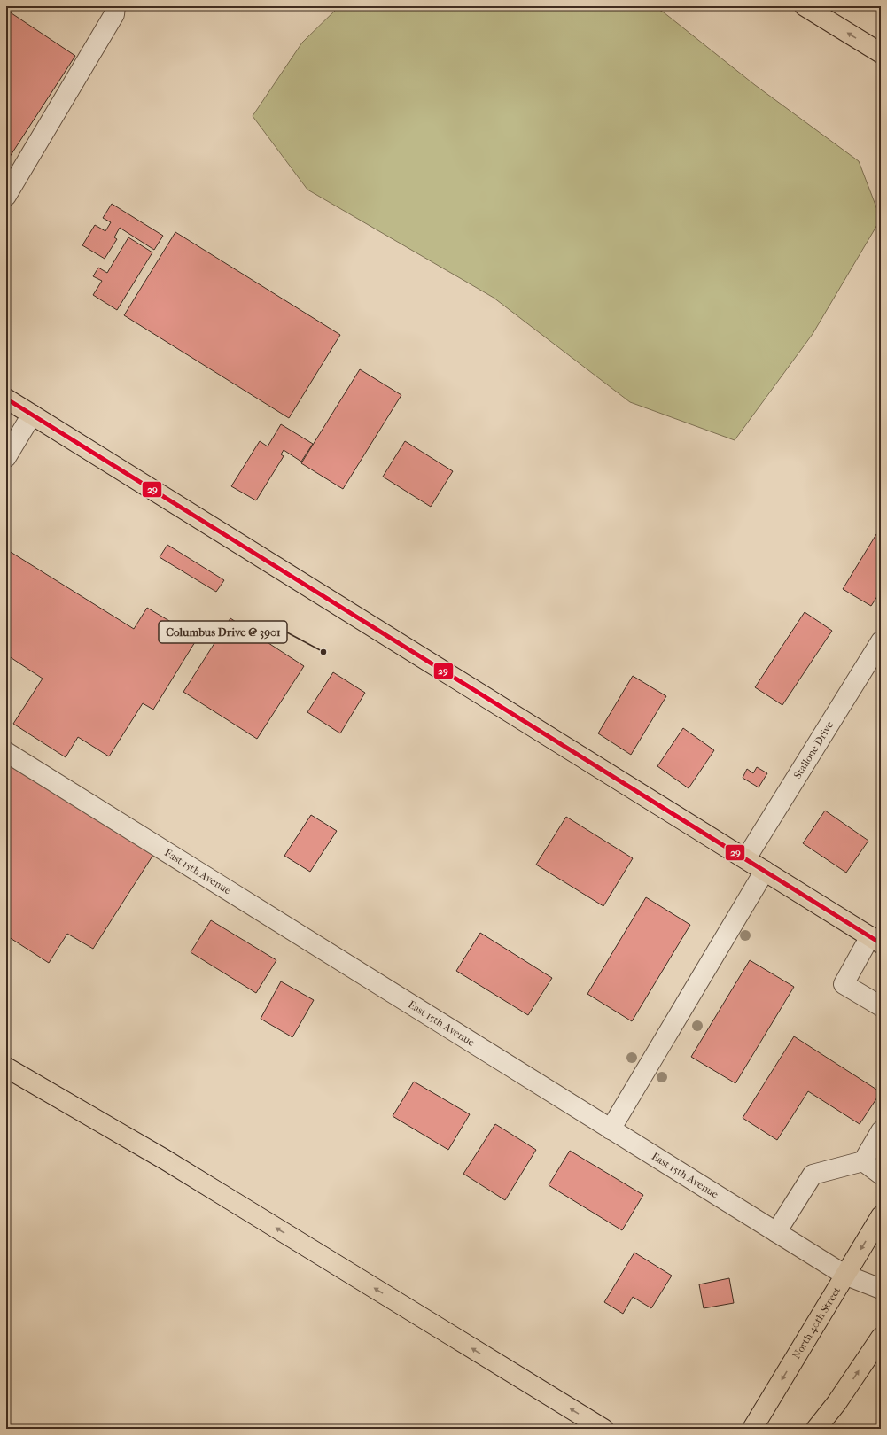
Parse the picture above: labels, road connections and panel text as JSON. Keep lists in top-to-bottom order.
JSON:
{
  "streets": {
    "main road": ["North 40th Street"],
    "street": ["Stallone Drive", "East 15th Avenue"]
  },
  "crossings": [
    ["East 15th Avenue", "North 40th Street"]
  ],
  "places": ["Columbus Drive @ 3901"],
  "lines": ["transit line 29"]
}
